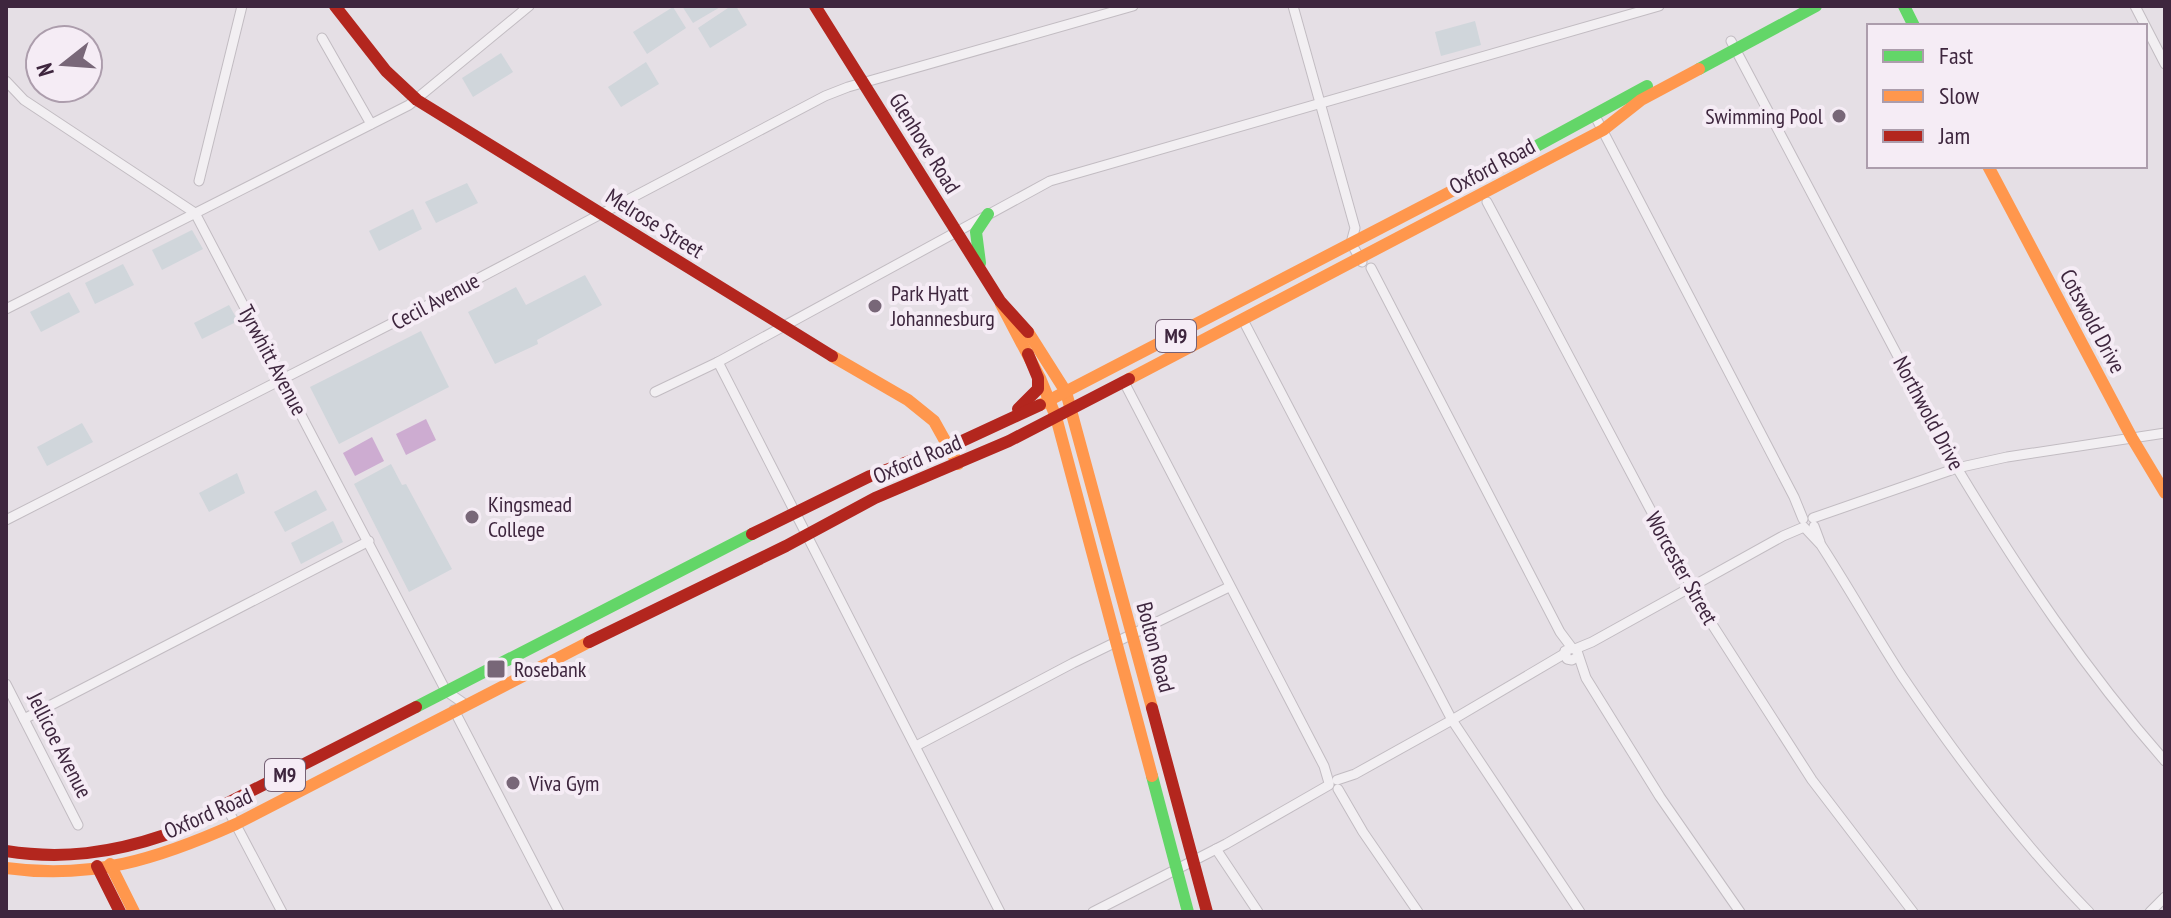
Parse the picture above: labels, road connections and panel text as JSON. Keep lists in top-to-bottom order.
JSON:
{
  "streets": {
    "main road": [
      "Glenhove Road",
      "Oxford Road",
      "Melrose Street",
      "Cotswold Drive",
      "M9",
      "Bolton Road"
    ],
    "street": [
      "Cecil Avenue",
      "Tyrwhitt Avenue",
      "Northwold Drive",
      "Worcester Street",
      "Jellicoe Avenue"
    ]
  },
  "crossings": [
    ["Glenhove Road", "Oxford Road"],
    ["Glenhove Road", "Cecil Avenue"],
    ["Glenhove Road", "Bolton Road"],
    ["Oxford Road", "Melrose Street"],
    ["Oxford Road", "Tyrwhitt Avenue"],
    ["Oxford Road", "Northwold Drive"],
    ["Oxford Road", "Worcester Street"],
    ["Oxford Road", "Bolton Road"],
    ["Melrose Street", "Cecil Avenue"],
    ["Cecil Avenue", "Tyrwhitt Avenue"]
  ],
  "places": {
    "other": [
      "Swimming Pool",
      "Park Hyatt Johannesburg",
      "Kingsmead College",
      "Viva Gym"
    ],
    "transit": ["Rosebank"]
  },
  "legend": ["Fast", "Slow", "Jam"],
  "north": "left"
}
